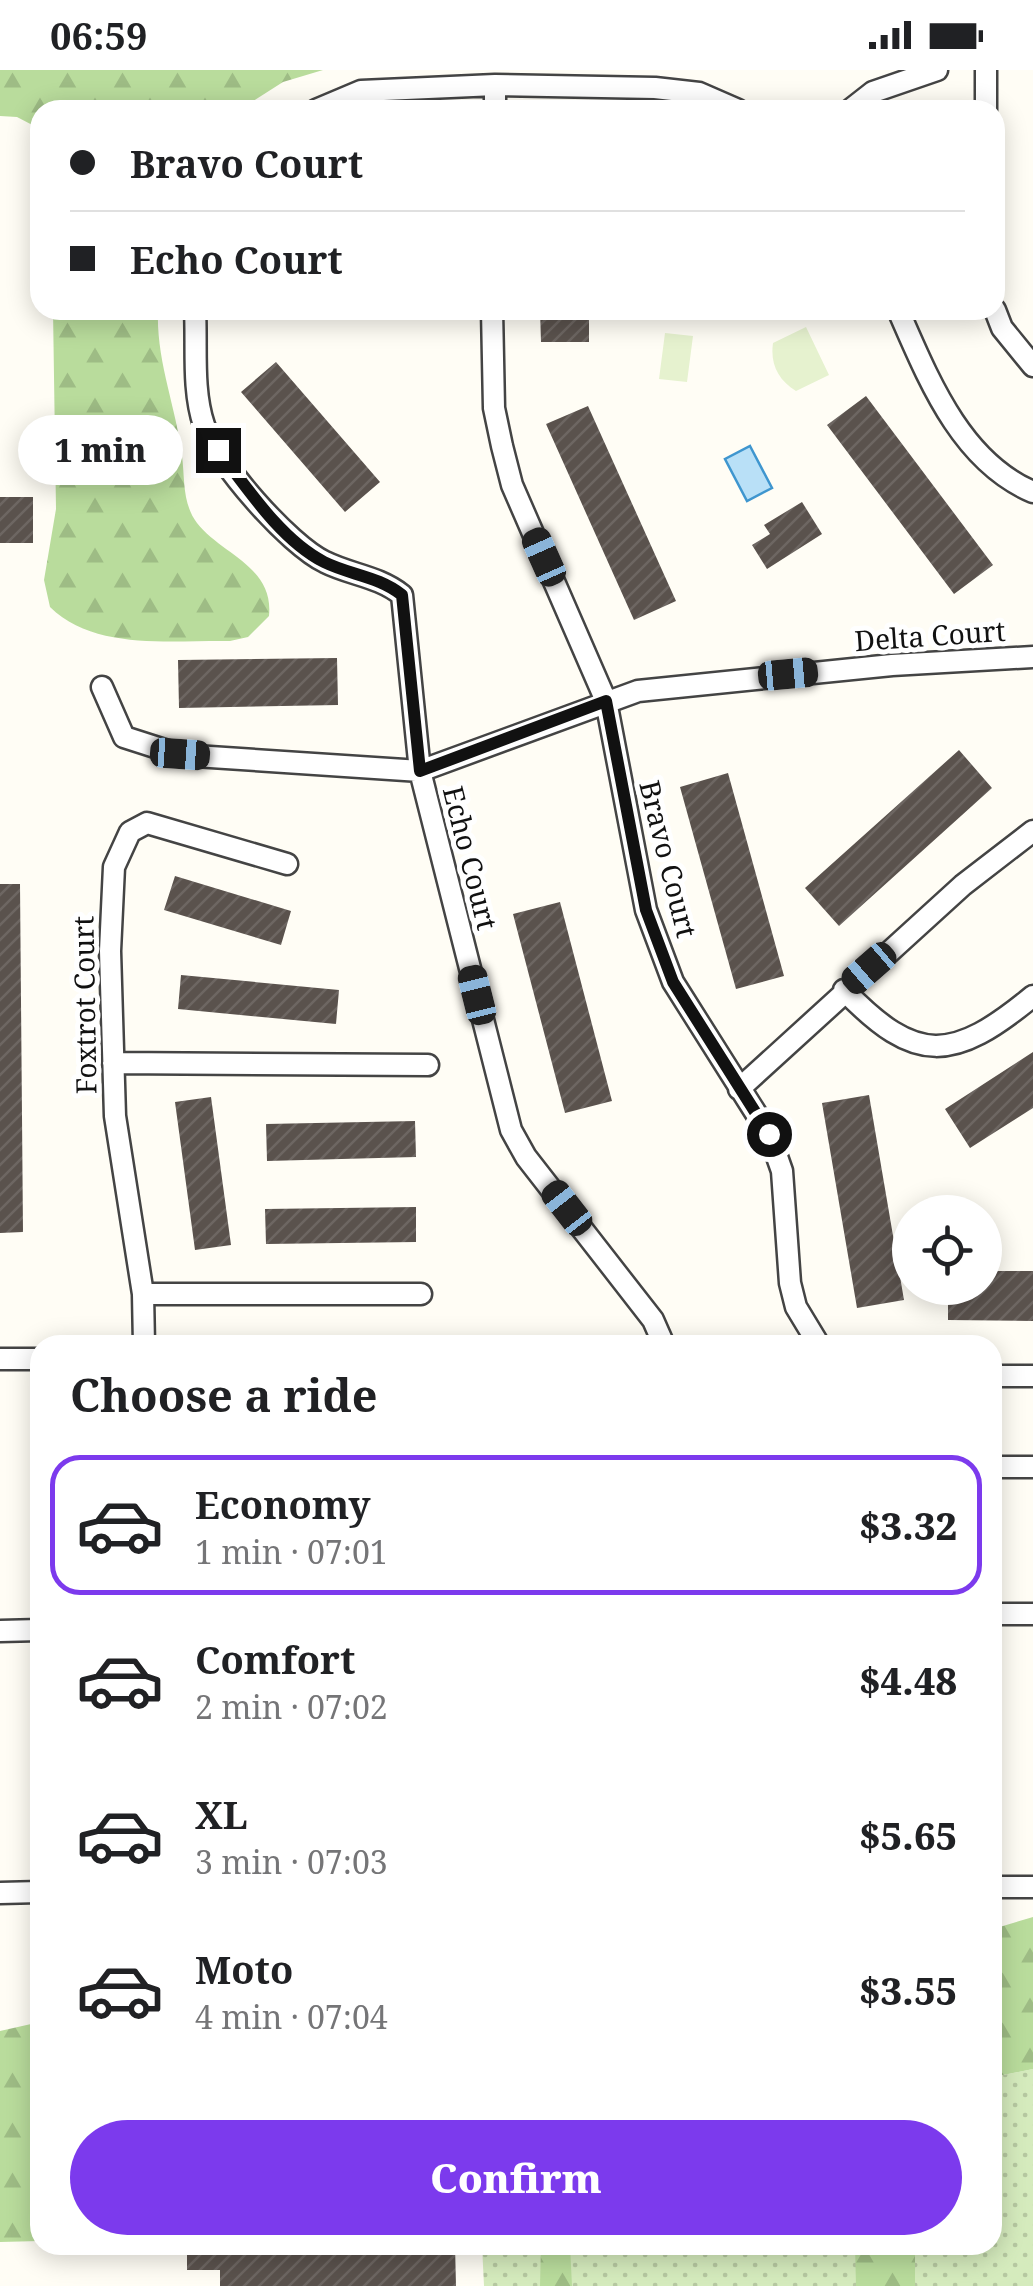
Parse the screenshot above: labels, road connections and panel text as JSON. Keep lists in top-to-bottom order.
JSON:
{
  "streets": {
    "street": [
      "Delta Court",
      "Echo Court",
      "Bravo Court",
      "Foxtrot Court"
    ]
  },
  "crossings": [
    ["Delta Court", "Echo Court"],
    ["Delta Court", "Bravo Court"]
  ],
  "page": {
    "status": "06:59",
    "banner": ["Bravo Court", "Echo Court"],
    "bubble": "1 min",
    "heading": "Choose a ride",
    "list": [
      {
        "name": "Economy",
        "note": "1 min · 07:01",
        "value": "$3.32"
      },
      {
        "name": "Comfort",
        "note": "2 min · 07:02",
        "value": "$4.48"
      },
      {
        "name": "XL",
        "note": "3 min · 07:03",
        "value": "$5.65"
      },
      {
        "name": "Moto",
        "note": "4 min · 07:04",
        "value": "$3.55"
      }
    ],
    "buttons": "Confirm"
  }
}
